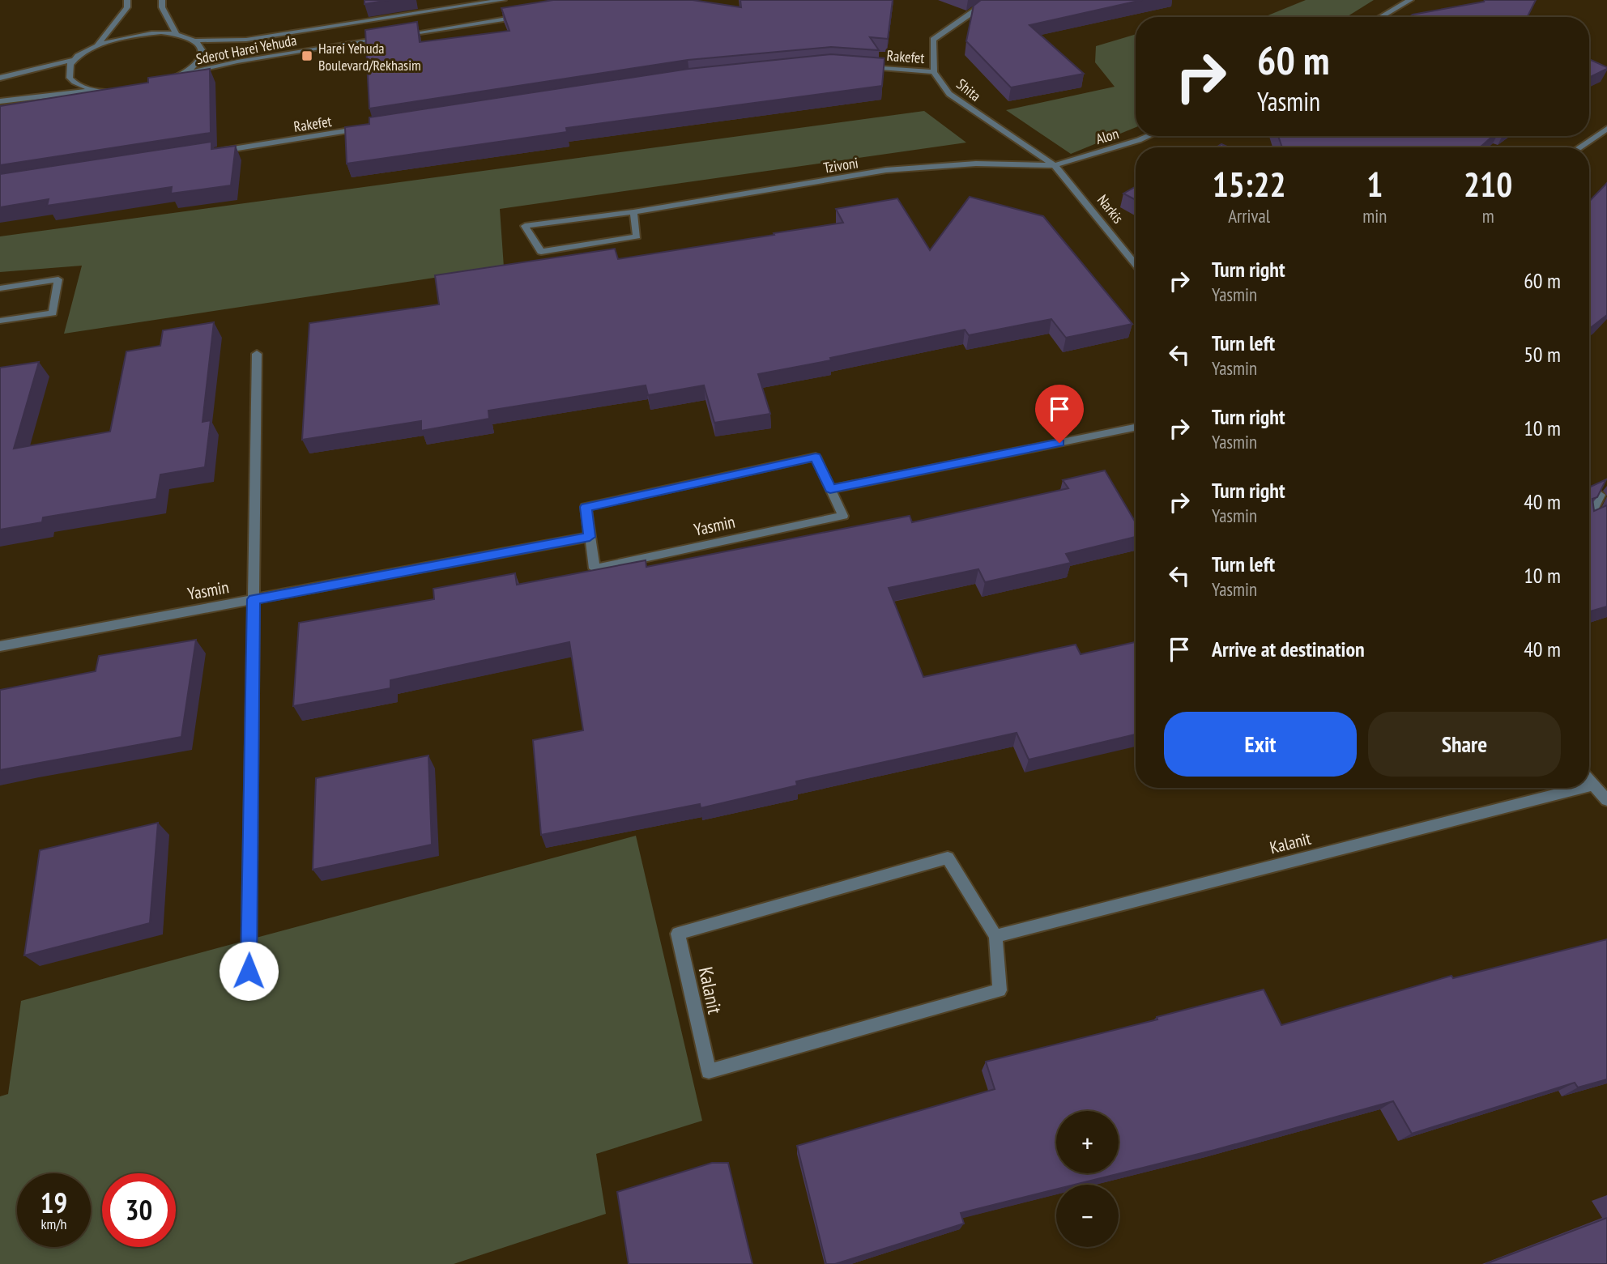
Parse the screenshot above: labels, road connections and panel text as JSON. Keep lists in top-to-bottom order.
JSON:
{
  "streets": {
    "street": [
      "Sderot Harei Yehuda",
      "Rakefet",
      "Shita",
      "Alon",
      "Tzivoni",
      "Narkis",
      "Yasmin",
      "Kalanit"
    ]
  },
  "crossings": [
    ["Rakefet", "Shita"],
    ["Shita", "Alon"],
    ["Shita", "Tzivoni"],
    ["Shita", "Narkis"],
    ["Alon", "Tzivoni"],
    ["Alon", "Narkis"],
    ["Tzivoni", "Narkis"]
  ],
  "places": {
    "transit": ["Harei Yehuda Boulevard/Rekhasim"]
  },
  "page": {
    "turn": ["60 m", "Yasmin"],
    "eta": [
      "15:22",
      "Arrival",
      "1",
      "min",
      "210",
      "m"
    ],
    "list": [
      {
        "name": "Turn right",
        "note": "Yasmin",
        "value": "60 m"
      },
      {
        "name": "Turn left",
        "note": "Yasmin",
        "value": "50 m"
      },
      {
        "name": "Turn right",
        "note": "Yasmin",
        "value": "10 m"
      },
      {
        "name": "Turn right",
        "note": "Yasmin",
        "value": "40 m"
      },
      {
        "name": "Turn left",
        "note": "Yasmin",
        "value": "10 m"
      },
      {
        "name": "Arrive at destination",
        "value": "40 m"
      }
    ],
    "buttons": ["Exit", "Share"],
    "map_buttons": ["+", "−"],
    "speed": "19 km/h",
    "limit": "30"
  }
}
